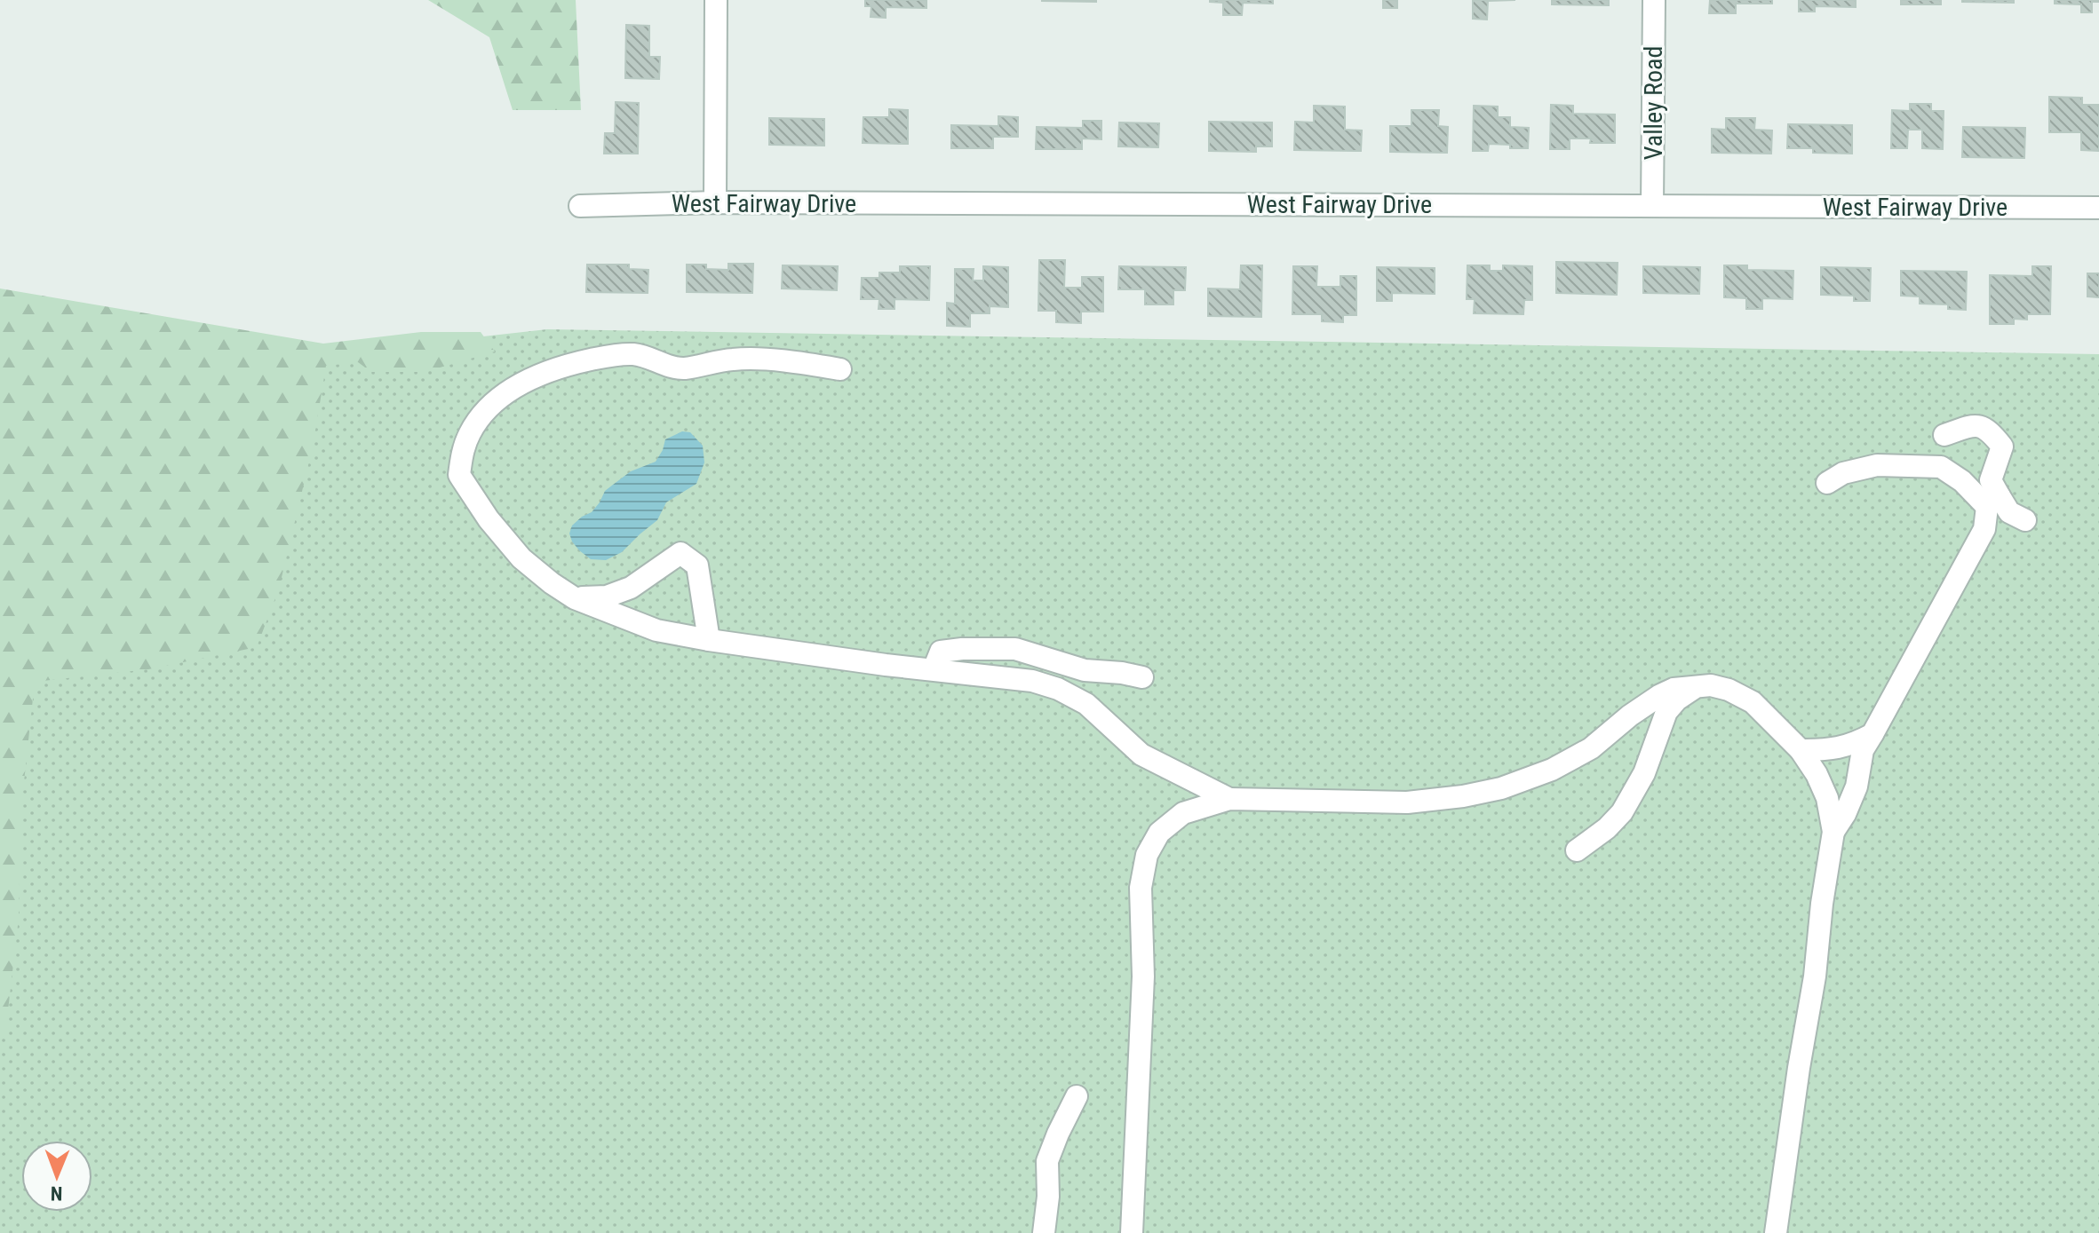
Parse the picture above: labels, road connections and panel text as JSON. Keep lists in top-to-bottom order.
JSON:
{
  "streets": {
    "street": ["Valley Road", "West Fairway Drive"]
  },
  "crossings": [
    ["Valley Road", "West Fairway Drive"]
  ],
  "north": "bottom"
}
